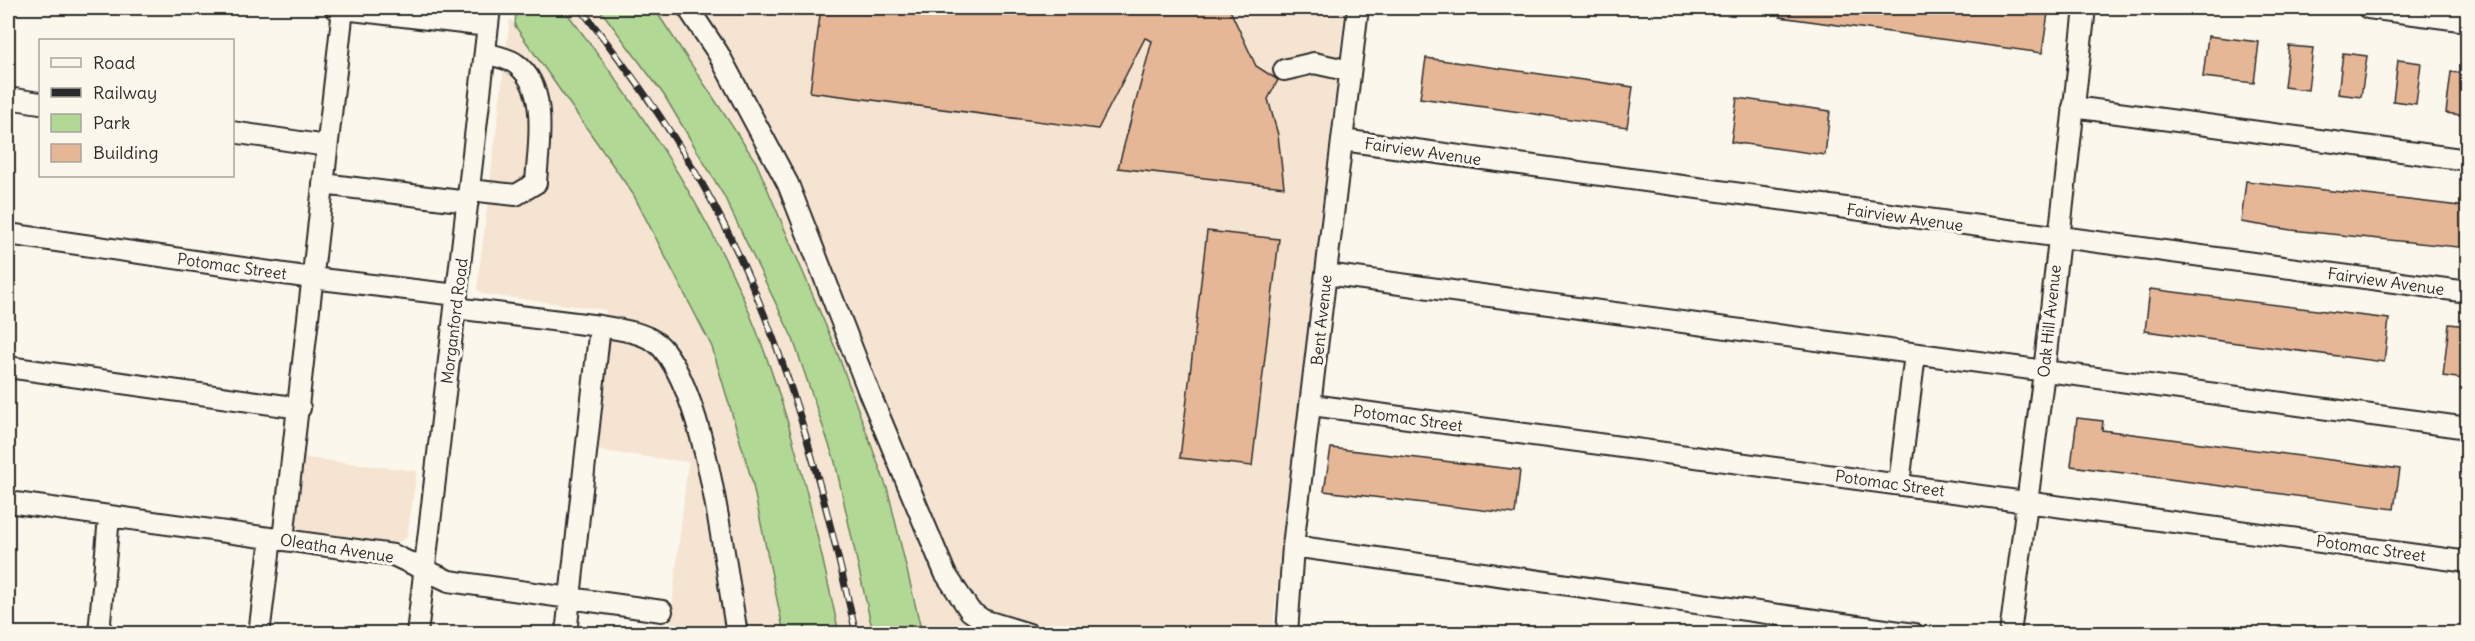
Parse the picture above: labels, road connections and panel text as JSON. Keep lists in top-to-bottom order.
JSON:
{
  "streets": {
    "street": [
      "Fairview Avenue",
      "Potomac Street",
      "Bent Avenue",
      "Morganford Road",
      "Oak Hill Avenue",
      "Oleatha Avenue"
    ]
  },
  "crossings": [
    ["Fairview Avenue", "Bent Avenue"],
    ["Fairview Avenue", "Oak Hill Avenue"],
    ["Potomac Street", "Bent Avenue"],
    ["Potomac Street", "Morganford Road"],
    ["Potomac Street", "Oak Hill Avenue"],
    ["Morganford Road", "Oleatha Avenue"]
  ],
  "legend": [
    "Road",
    "Railway",
    "Park",
    "Building"
  ]
}
